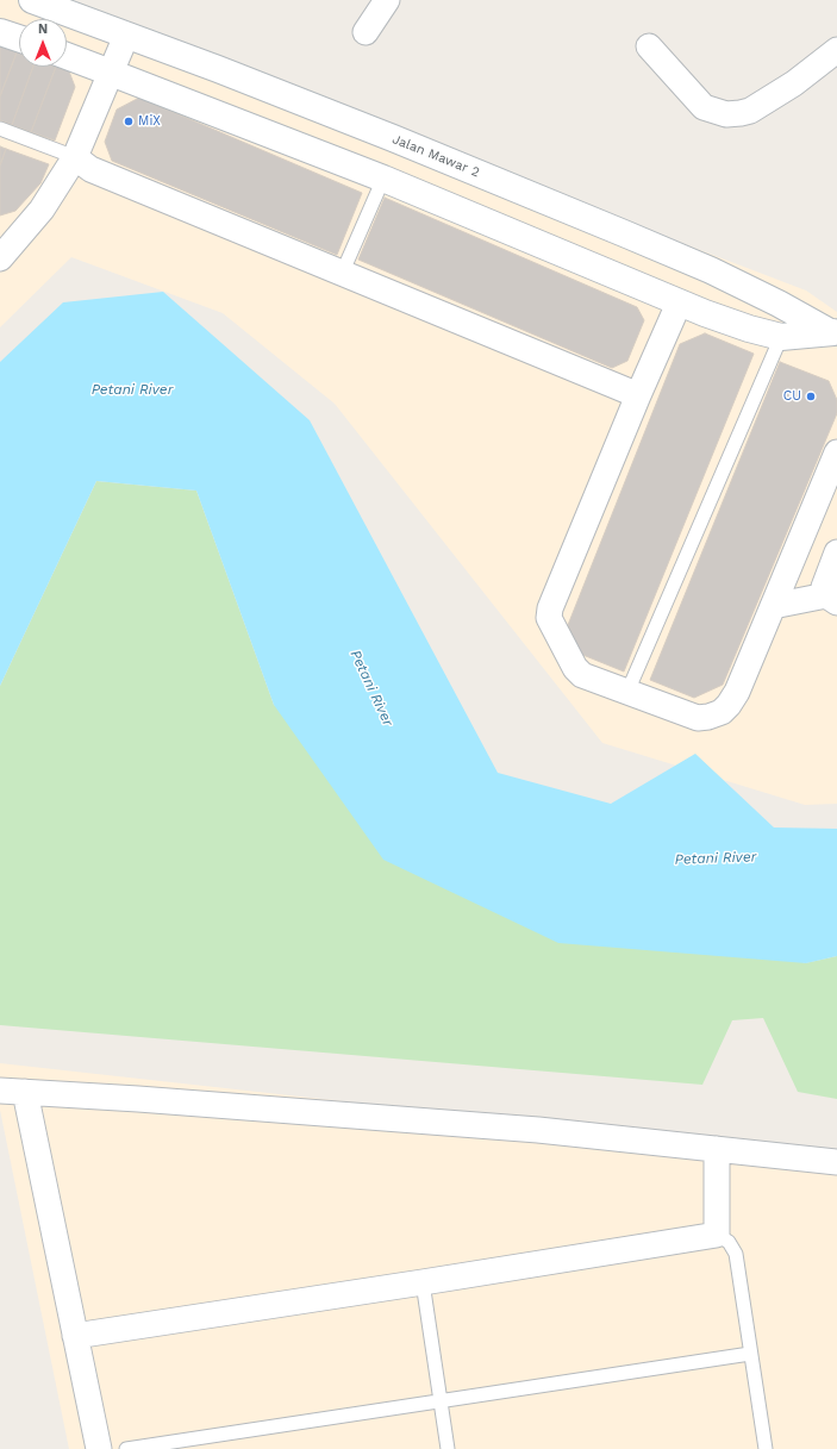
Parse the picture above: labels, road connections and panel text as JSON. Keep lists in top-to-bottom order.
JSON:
{
  "streets": {
    "street": ["Jalan Mawar 2"]
  },
  "water": ["Petani River"],
  "places": ["MiX", "CU"],
  "north": "top"
}
